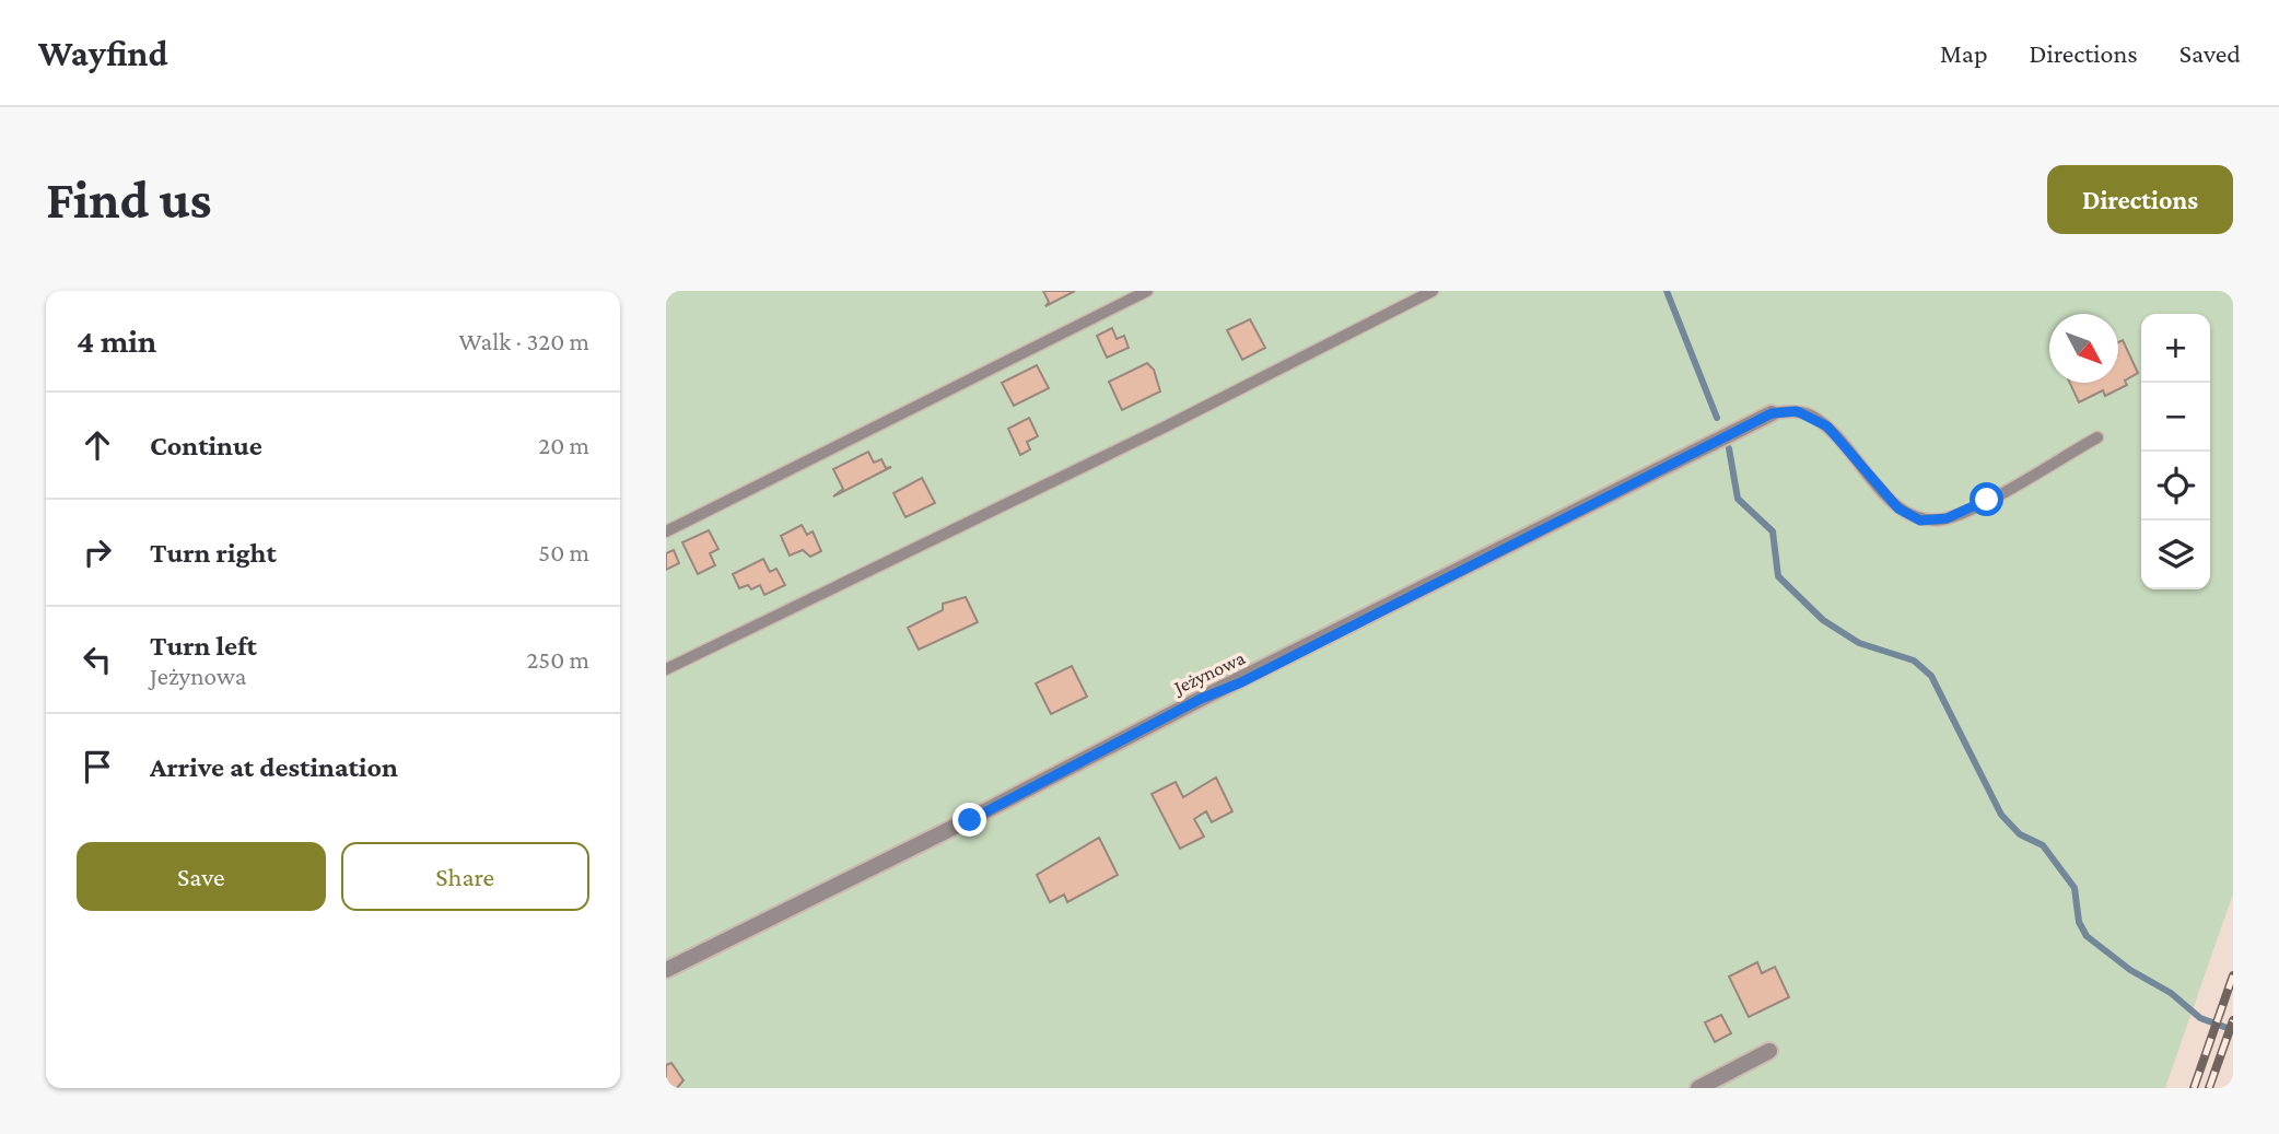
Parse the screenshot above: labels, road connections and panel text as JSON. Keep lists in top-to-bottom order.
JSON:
{
  "streets": {
    "street": ["Jeżynowa"]
  },
  "north": "bottom right",
  "page": {
    "header": "Wayfind",
    "nav": ["Map", "Directions", "Saved"],
    "buttons": [
      "Directions",
      ["Save", "Share"]
    ],
    "title": "Find us",
    "heading": ["4 min", "Walk · 320 m"],
    "map_buttons": ["+", "−"],
    "list": [
      ["Continue", "20 m"],
      ["Turn right", "50 m"],
      ["Turn left", "Jeżynowa", "250 m"],
      "Arrive at destination"
    ]
  }
}
